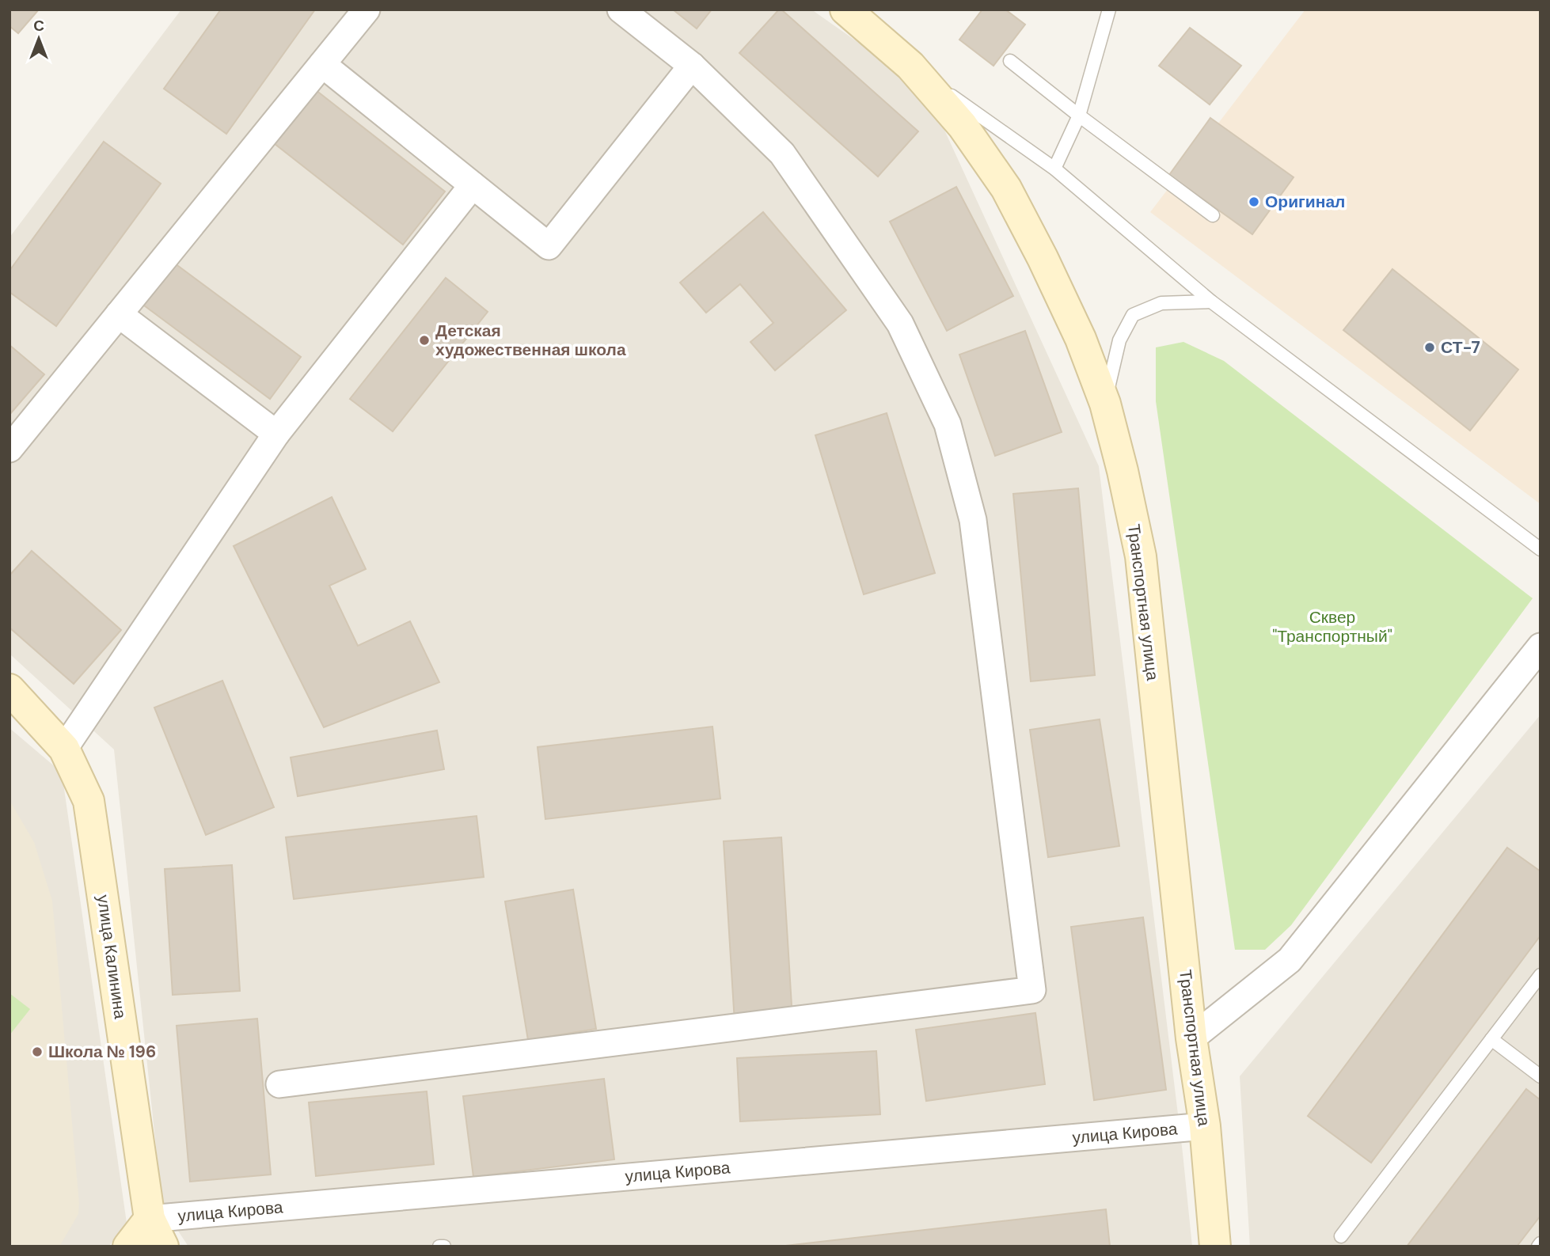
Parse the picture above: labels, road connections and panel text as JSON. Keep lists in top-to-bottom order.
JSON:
{
  "streets": {
    "street": ["Транспортная улица", "улица Калинина", "улица Кирова"]
  },
  "crossings": [
    ["Транспортная улица", "улица Кирова"],
    ["улица Калинина", "улица Кирова"]
  ],
  "parks": ["Сквер \"Транспортный\""],
  "places": [
    "Оригинал",
    "Детская художественная школа",
    "СТ-7",
    "Школа № 196"
  ],
  "north": "top"
}
